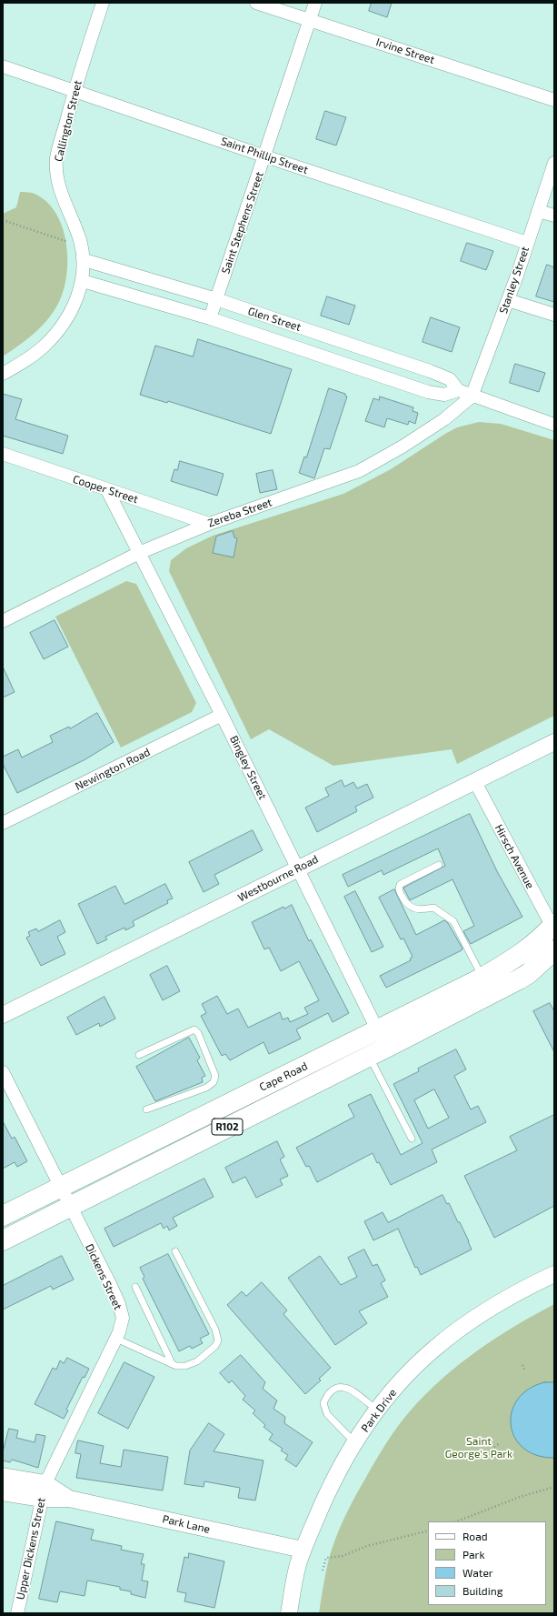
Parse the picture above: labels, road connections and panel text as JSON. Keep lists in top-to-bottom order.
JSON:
{
  "streets": {
    "main road": ["Cape Road", "R102"],
    "street": [
      "Irvine Street",
      "Callington Street",
      "Saint Phillip Street",
      "Saint Stephens Street",
      "Stanley Street",
      "Glen Street",
      "Cooper Street",
      "Zereba Street",
      "Bingley Street",
      "Newington Road",
      "Hirsch Avenue",
      "Westbourne Road",
      "Dickens Street",
      "Park Drive",
      "Park Lane",
      "Upper Dickens Street"
    ]
  },
  "crossings": [
    ["Irvine Street", "Saint Stephens Street"],
    ["Callington Street", "Saint Phillip Street"],
    ["Callington Street", "Glen Street"],
    ["Saint Phillip Street", "Saint Stephens Street"],
    ["Saint Phillip Street", "Stanley Street"],
    ["Saint Stephens Street", "Glen Street"],
    ["Stanley Street", "Glen Street"],
    ["Stanley Street", "Zereba Street"],
    ["Glen Street", "Zereba Street"],
    ["Cooper Street", "Zereba Street"],
    ["Cooper Street", "Bingley Street"],
    ["Zereba Street", "Bingley Street"],
    ["Bingley Street", "Newington Road"],
    ["Bingley Street", "Westbourne Road"],
    ["Bingley Street", "Cape Road"],
    ["Hirsch Avenue", "Westbourne Road"],
    ["Hirsch Avenue", "Cape Road"],
    ["Cape Road", "Dickens Street"],
    ["Dickens Street", "Park Lane"],
    ["Dickens Street", "Upper Dickens Street"],
    ["Park Drive", "Park Lane"],
    ["Park Lane", "Upper Dickens Street"]
  ],
  "parks": ["Saint George's Park"],
  "legend": [
    "Road",
    "Park",
    "Water",
    "Building"
  ]
}
